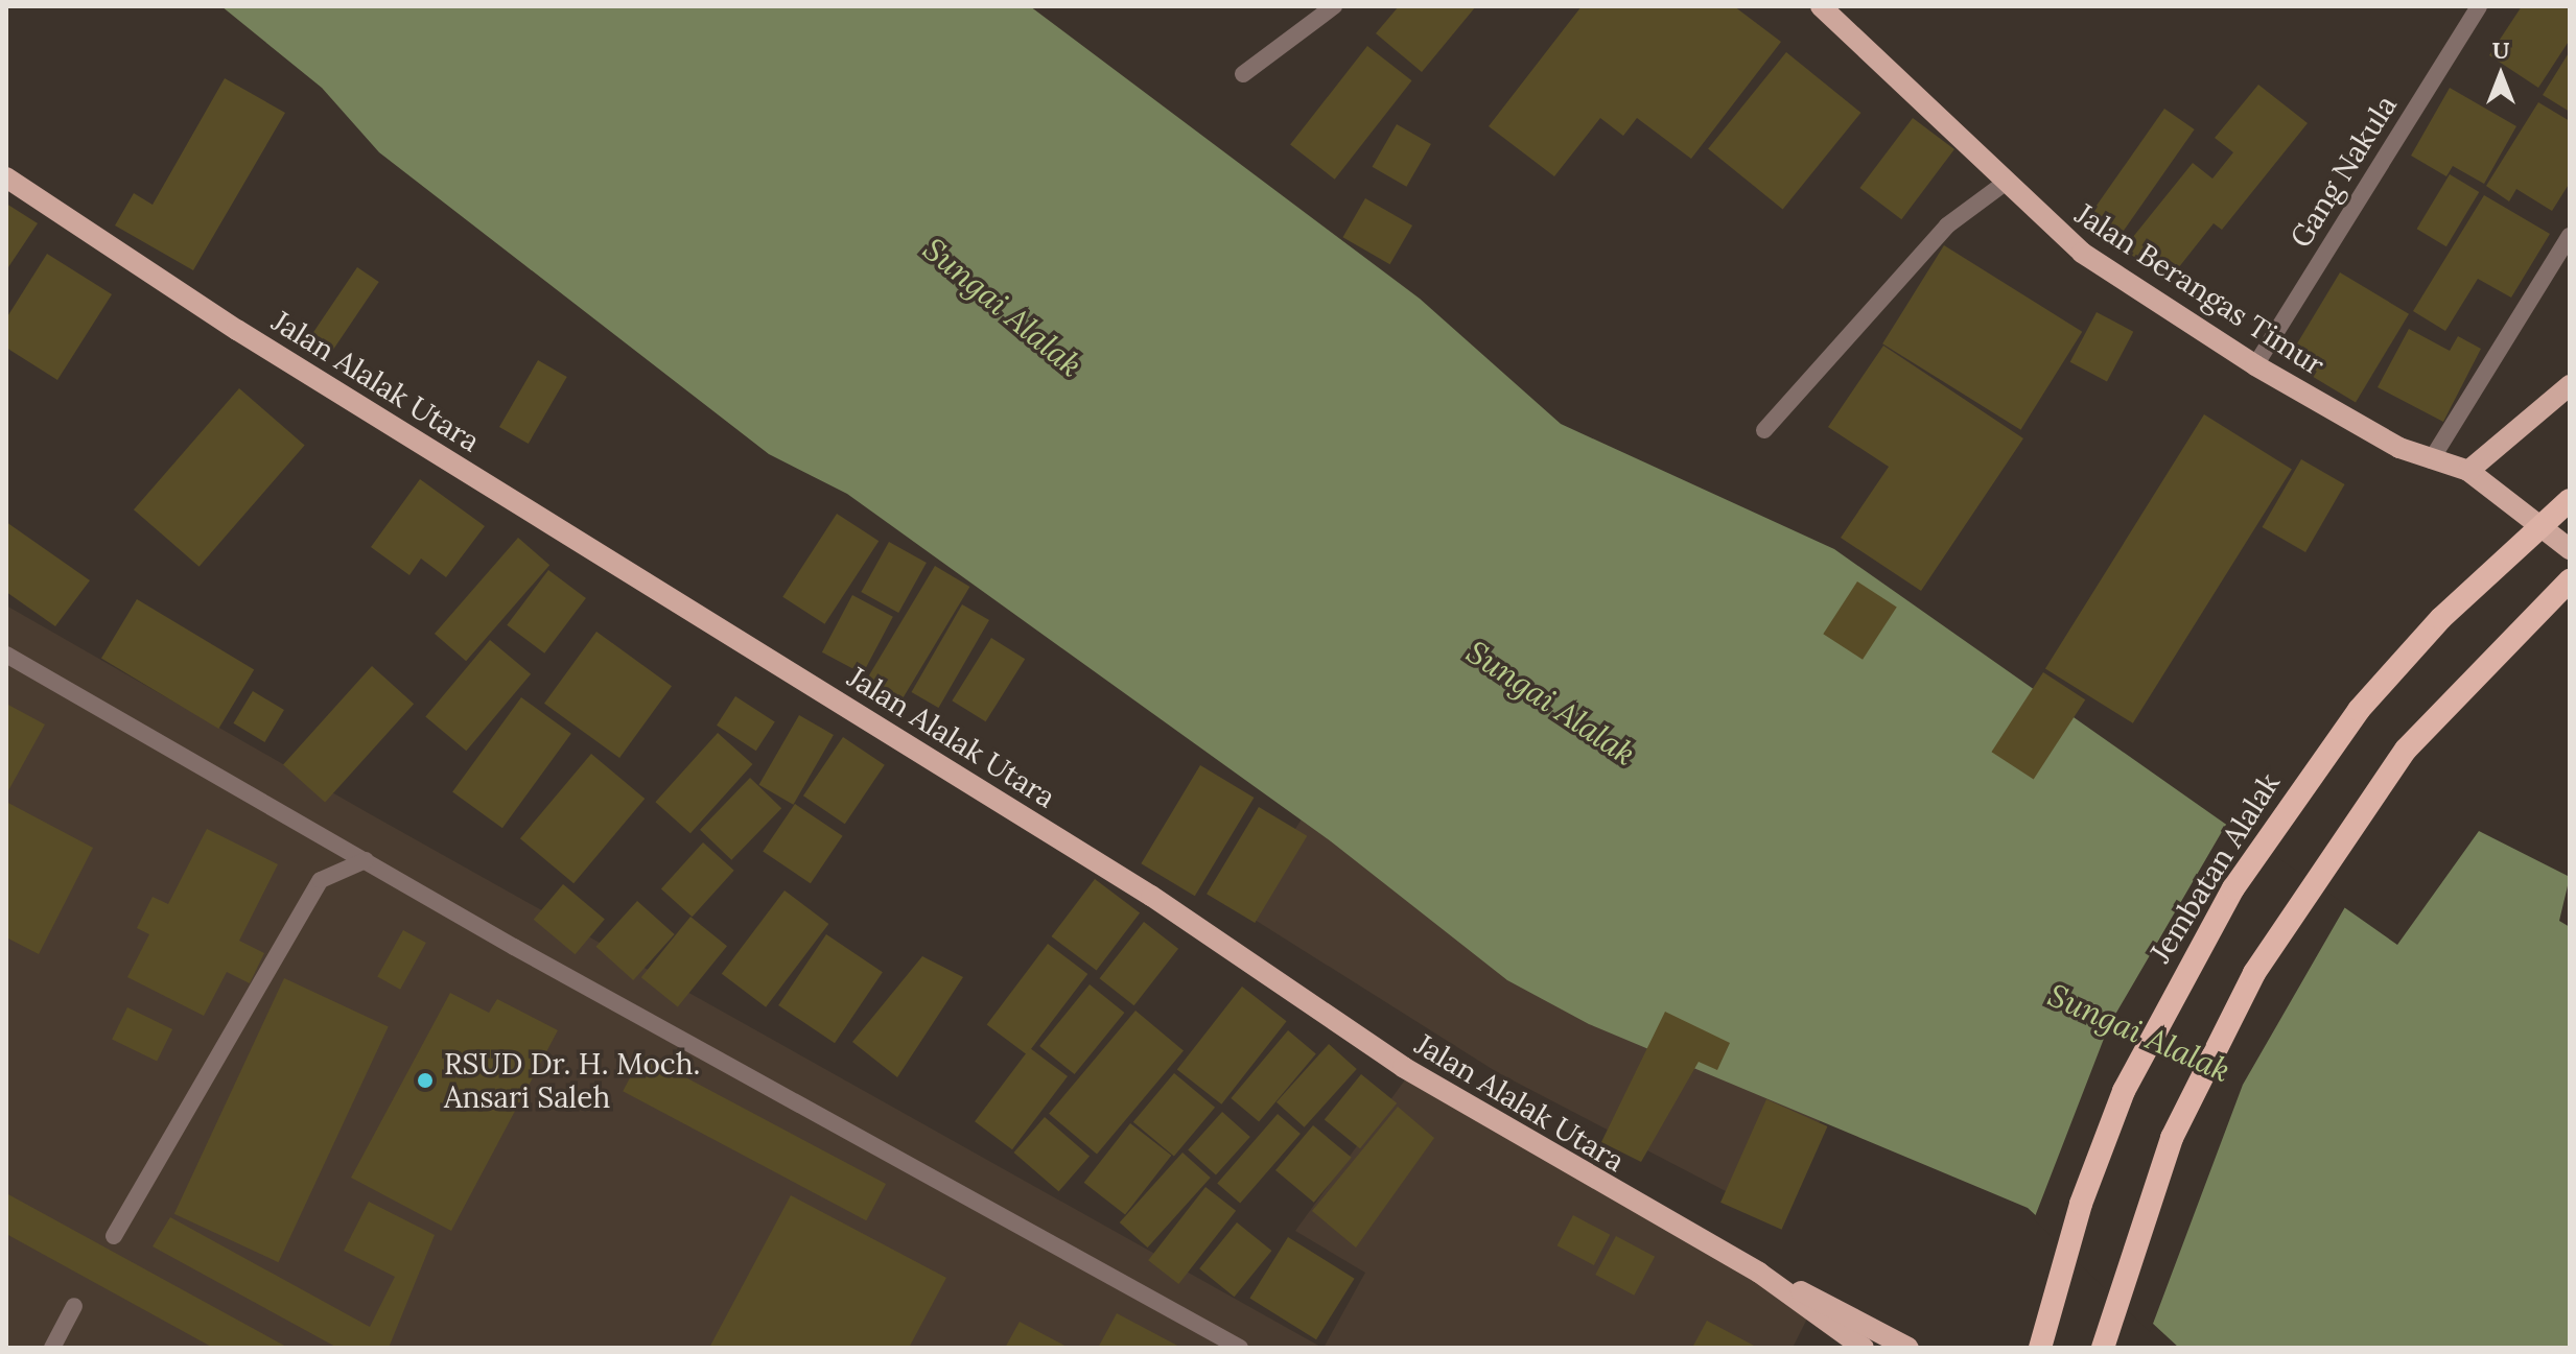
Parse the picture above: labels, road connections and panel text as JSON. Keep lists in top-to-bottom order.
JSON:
{
  "streets": {
    "highway": ["Jembatan Alalak"],
    "main road": ["Jalan Berangas Timur", "Jalan Alalak Utara"],
    "street": ["Gang Nakula"]
  },
  "crossings": [
    ["Gang Nakula", "Jalan Berangas Timur"]
  ],
  "water": ["Sungai Alalak"],
  "places": ["RSUD Dr. H. Moch. Ansari Saleh"],
  "north": "top"
}
